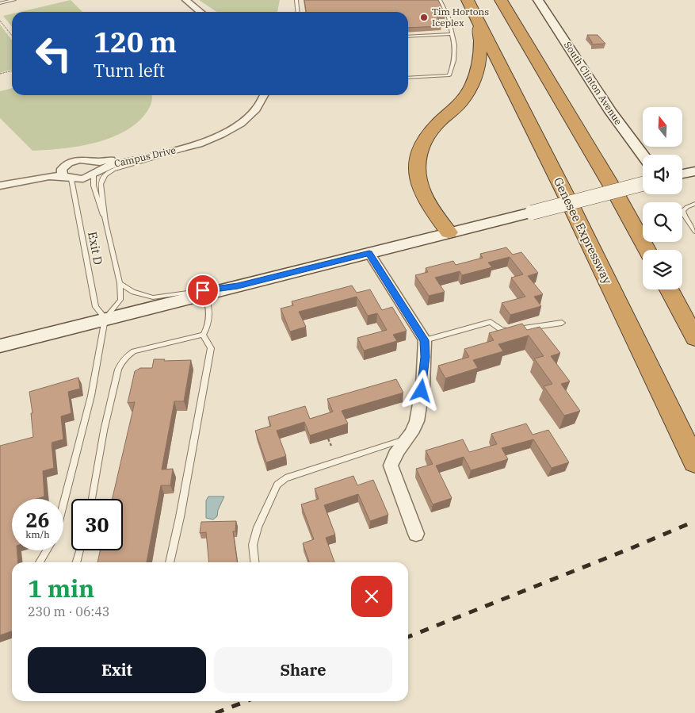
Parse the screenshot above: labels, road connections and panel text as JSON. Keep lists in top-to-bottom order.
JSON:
{
  "streets": {
    "highway": ["Genesee Expressway"],
    "street": ["South Clinton Avenue", "Campus Drive"],
    "lane": ["Exit D"]
  },
  "crossings": [
    ["Campus Drive", "Exit D"]
  ],
  "places": ["Tim Hortons Iceplex"],
  "north": "top",
  "page": {
    "turn": ["120 m", "Turn left"],
    "speed": "26 km/h",
    "limit": "30",
    "heading": ["1 min", "230 m · 06:43"],
    "buttons": ["Exit", "Share"]
  }
}
